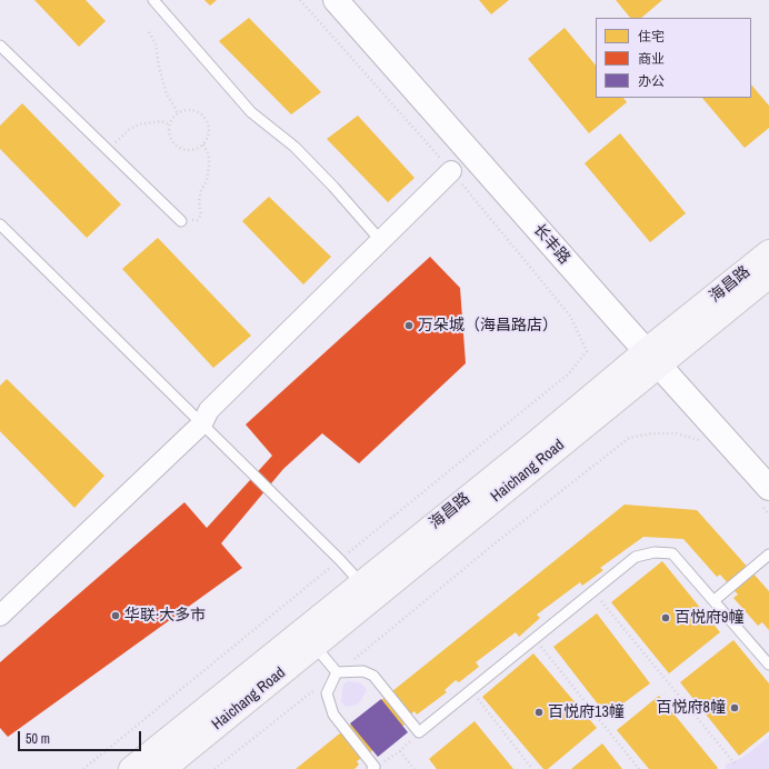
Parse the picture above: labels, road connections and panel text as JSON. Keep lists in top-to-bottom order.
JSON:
{
  "streets": {
    "main road": ["海昌路", "Haichang Road"],
    "street": ["长丰路"]
  },
  "crossings": [
    ["长丰路", "海昌路"],
    ["海昌路", "Haichang Road"]
  ],
  "places": [
    "万朵城（海昌路店）",
    "华联·大多市",
    "百悦府9幢",
    "百悦府8幢",
    "百悦府13幢"
  ],
  "legend": ["住宅", "商业", "办公"],
  "scale_bar": "50 m"
}
